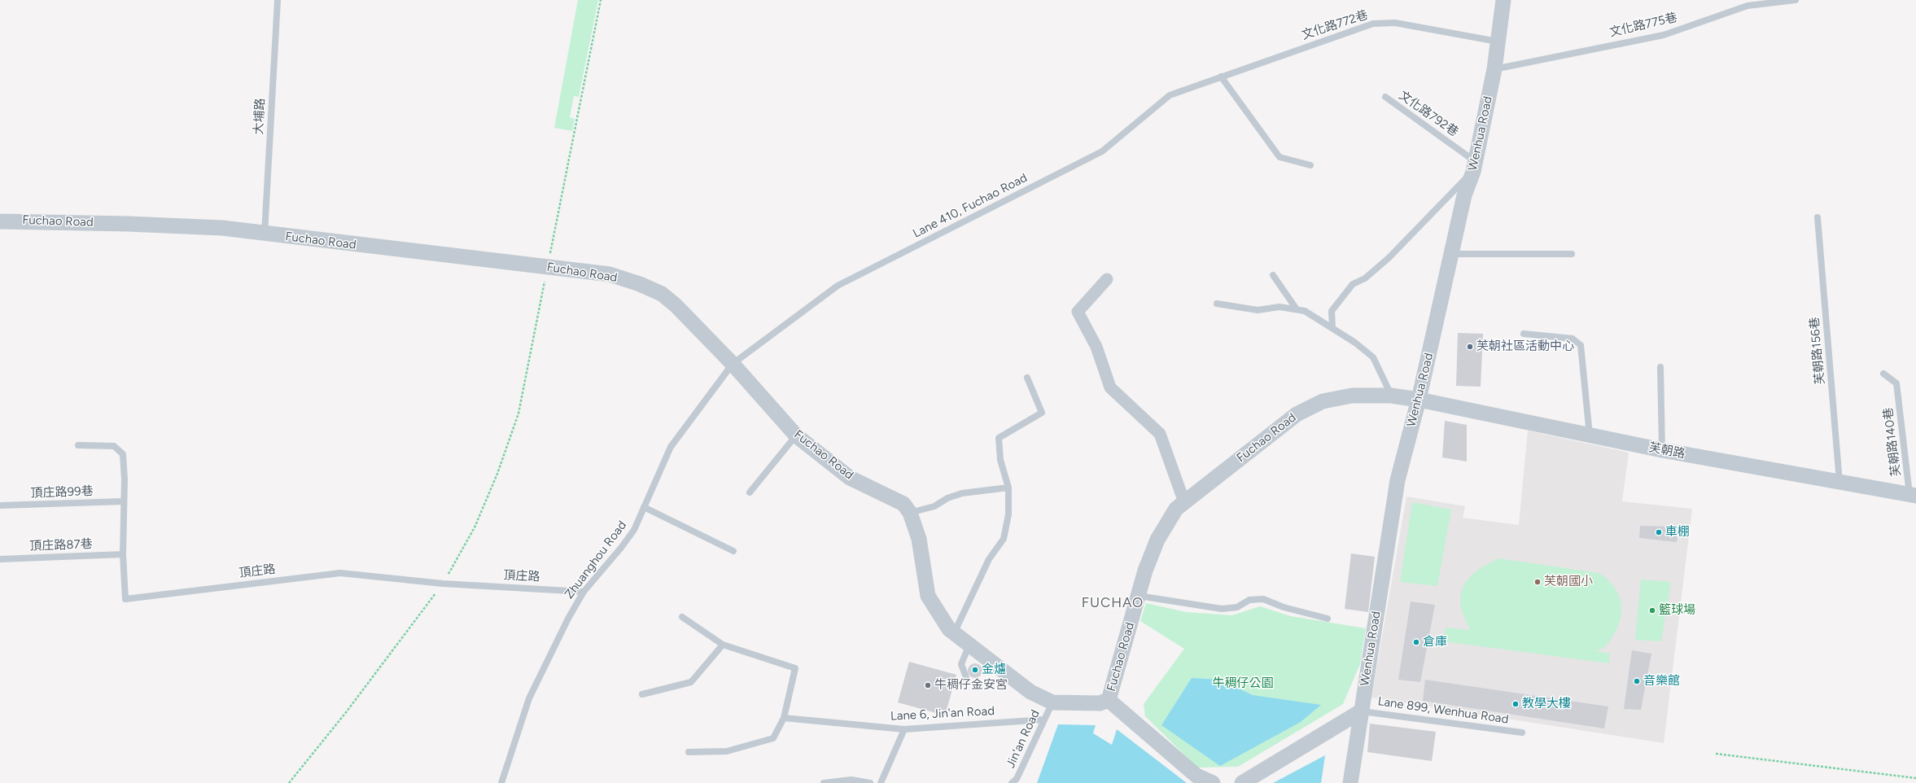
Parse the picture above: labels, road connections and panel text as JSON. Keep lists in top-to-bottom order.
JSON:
{
  "streets": {
    "street": ["Wenhua Road", "Fuchao Road", "芙朝路"],
    "lane": [
      "文化路772巷",
      "文化路775巷",
      "文化路792巷",
      "大埔路",
      "Lane 410, Fuchao Road",
      "芙朝路156巷",
      "芙朝路140巷",
      "頂庄路99巷",
      "頂庄路87巷",
      "Zhuanghou Road",
      "頂庄路",
      "Lane 899, Wenhua Road",
      "Lane 6, Jin'an Road",
      "Jin'an Road"
    ]
  },
  "crossings": [
    ["文化路772巷", "Wenhua Road"],
    ["文化路772巷", "Lane 410, Fuchao Road"],
    ["文化路775巷", "Wenhua Road"],
    ["文化路792巷", "Wenhua Road"],
    ["大埔路", "Fuchao Road"],
    ["Wenhua Road", "Fuchao Road"],
    ["Wenhua Road", "芙朝路"],
    ["Wenhua Road", "Lane 899, Wenhua Road"],
    ["Lane 410, Fuchao Road", "Fuchao Road"],
    ["Lane 410, Fuchao Road", "Zhuanghou Road"],
    ["Fuchao Road", "芙朝路"],
    ["Fuchao Road", "Zhuanghou Road"],
    ["Fuchao Road", "Jin'an Road"],
    ["芙朝路156巷", "芙朝路"],
    ["芙朝路140巷", "芙朝路"],
    ["頂庄路99巷", "頂庄路"],
    ["頂庄路87巷", "頂庄路"],
    ["Zhuanghou Road", "頂庄路"],
    ["Lane 6, Jin'an Road", "Jin'an Road"]
  ],
  "districts": ["FUCHAO"],
  "parks": ["牛稠仔公園"],
  "places": [
    "芙朝社區活動中心",
    "車棚",
    "芙朝國小",
    "籃球場",
    "倉庫",
    "金爐",
    "音樂館",
    "牛稠仔金安宮",
    "教學大樓"
  ]
}
